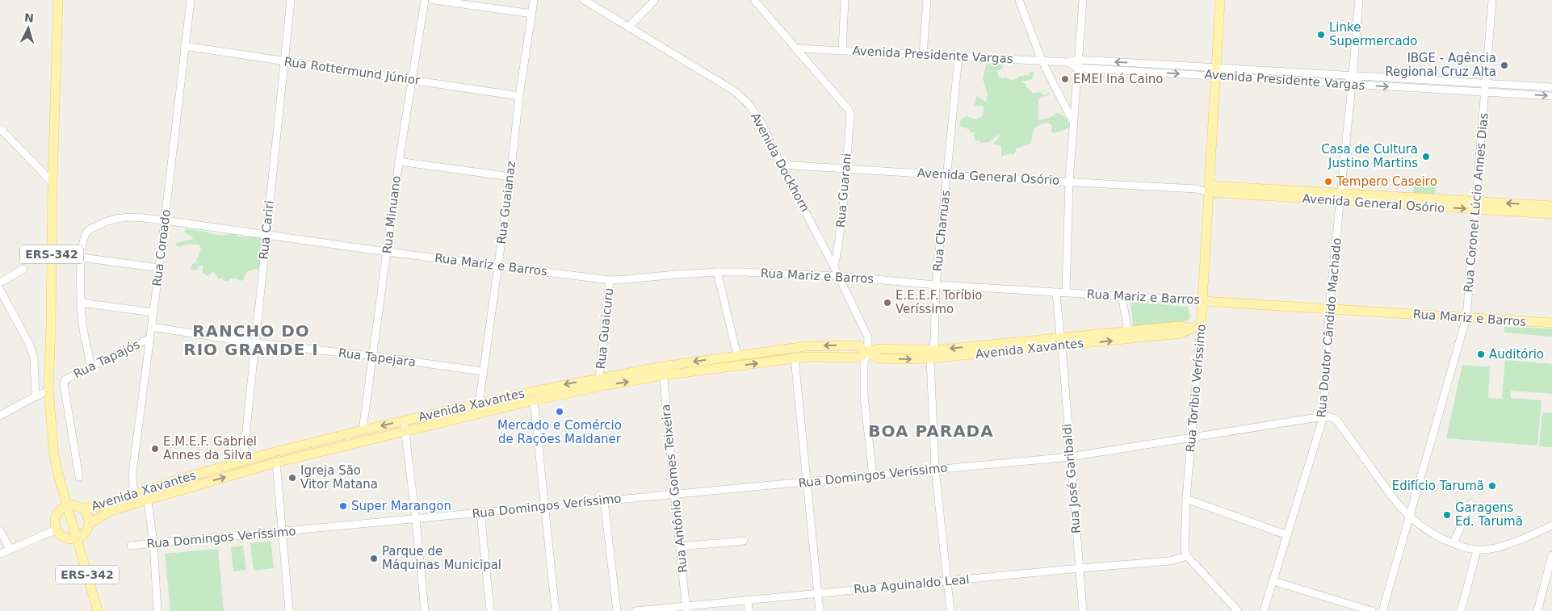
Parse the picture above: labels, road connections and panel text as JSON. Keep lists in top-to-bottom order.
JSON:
{
  "streets": {
    "main road": [
      "Avenida General Osório",
      "ERS-342",
      "Rua Mariz e Barros",
      "Avenida Xavantes",
      "Rua Toríbio Veríssimo"
    ],
    "street": [
      "Avenida Presidente Vargas",
      "Rua Rottermund Júnior",
      "Avenida Dockhorn",
      "Rua Guarani",
      "Rua Guaianaz",
      "Rua Coronel Lúcio Annes Dias",
      "Rua Minuano",
      "Rua Cariri",
      "Rua Charruas",
      "Rua Coroado",
      "Rua Doutor Cândido Machado",
      "Rua Guaicuru",
      "Rua Tapejara",
      "Rua Tapajós",
      "Rua Domingos Veríssimo",
      "Rua José Garibaldi",
      "Rua Antônio Gomes Teixeira",
      "Rua Aguinaldo Leal"
    ]
  },
  "crossings": [
    ["Avenida Presidente Vargas", "Rua Guarani"],
    ["Avenida Presidente Vargas", "Rua Coronel Lúcio Annes Dias"],
    ["Avenida Presidente Vargas", "Rua Charruas"],
    ["Avenida Presidente Vargas", "Rua Doutor Cândido Machado"],
    ["Avenida Presidente Vargas", "Rua Toríbio Veríssimo"],
    ["Rua Rottermund Júnior", "Rua Guaianaz"],
    ["Rua Rottermund Júnior", "Rua Minuano"],
    ["Rua Rottermund Júnior", "Rua Cariri"],
    ["Rua Rottermund Júnior", "Rua Coroado"],
    ["Avenida Dockhorn", "Avenida General Osório"],
    ["Avenida Dockhorn", "Rua Guarani"],
    ["Avenida Dockhorn", "Rua Mariz e Barros"],
    ["Avenida Dockhorn", "Avenida Xavantes"],
    ["Avenida Dockhorn", "Rua Domingos Veríssimo"],
    ["Avenida General Osório", "Rua Guarani"],
    ["Avenida General Osório", "Rua Coronel Lúcio Annes Dias"],
    ["Avenida General Osório", "Rua Charruas"],
    ["Avenida General Osório", "Rua Doutor Cândido Machado"],
    ["Avenida General Osório", "Rua Toríbio Veríssimo"],
    ["Rua Guaianaz", "Rua Mariz e Barros"],
    ["Rua Guaianaz", "Avenida Xavantes"],
    ["Rua Guaianaz", "Rua Tapejara"],
    ["Rua Coronel Lúcio Annes Dias", "Rua Mariz e Barros"],
    ["Rua Minuano", "Rua Mariz e Barros"],
    ["Rua Minuano", "Avenida Xavantes"],
    ["Rua Minuano", "Rua Tapejara"],
    ["Rua Cariri", "Rua Mariz e Barros"],
    ["Rua Cariri", "Avenida Xavantes"],
    ["Rua Cariri", "Rua Tapejara"],
    ["Rua Charruas", "Rua Mariz e Barros"],
    ["Rua Charruas", "Avenida Xavantes"],
    ["Rua Charruas", "Rua Domingos Veríssimo"],
    ["Rua Charruas", "Rua Aguinaldo Leal"],
    ["Rua Coroado", "Rua Mariz e Barros"],
    ["Rua Coroado", "Avenida Xavantes"],
    ["Rua Coroado", "Rua Tapejara"],
    ["Rua Coroado", "Rua Tapajós"],
    ["ERS-342", "Avenida Xavantes"],
    ["Rua Mariz e Barros", "Rua Doutor Cândido Machado"],
    ["Rua Mariz e Barros", "Rua Guaicuru"],
    ["Rua Mariz e Barros", "Rua Toríbio Veríssimo"],
    ["Rua Mariz e Barros", "Rua José Garibaldi"],
    ["Rua Doutor Cândido Machado", "Rua Domingos Veríssimo"],
    ["Rua Guaicuru", "Avenida Xavantes"],
    ["Avenida Xavantes", "Rua Toríbio Veríssimo"],
    ["Avenida Xavantes", "Rua José Garibaldi"],
    ["Avenida Xavantes", "Rua Antônio Gomes Teixeira"],
    ["Rua Toríbio Veríssimo", "Rua Domingos Veríssimo"],
    ["Rua Toríbio Veríssimo", "Rua Aguinaldo Leal"],
    ["Rua Domingos Veríssimo", "Rua José Garibaldi"],
    ["Rua Domingos Veríssimo", "Rua Antônio Gomes Teixeira"],
    ["Rua José Garibaldi", "Rua Aguinaldo Leal"],
    ["Rua Antônio Gomes Teixeira", "Rua Aguinaldo Leal"]
  ],
  "districts": ["RANCHO DO RIO GRANDE I", "BOA PARADA"],
  "places": [
    "Linke Supermercado",
    "IBGE - Agência Regional Cruz Alta",
    "EMEI Iná Caino",
    "Casa de Cultura Justino Martins",
    "Tempero Caseiro",
    "E.E.E.F. Toríbio Veríssimo",
    "Auditório",
    "Mercado e Comércio de Rações Maldaner",
    "E.M.E.F. Gabriel Annes da Silva",
    "Igreja São Vitor Matana",
    "Edifício Tarumã",
    "Super Marangon",
    "Garagens Ed. Tarumã",
    "Parque de Máquinas Municipal"
  ],
  "north": "top"
}
